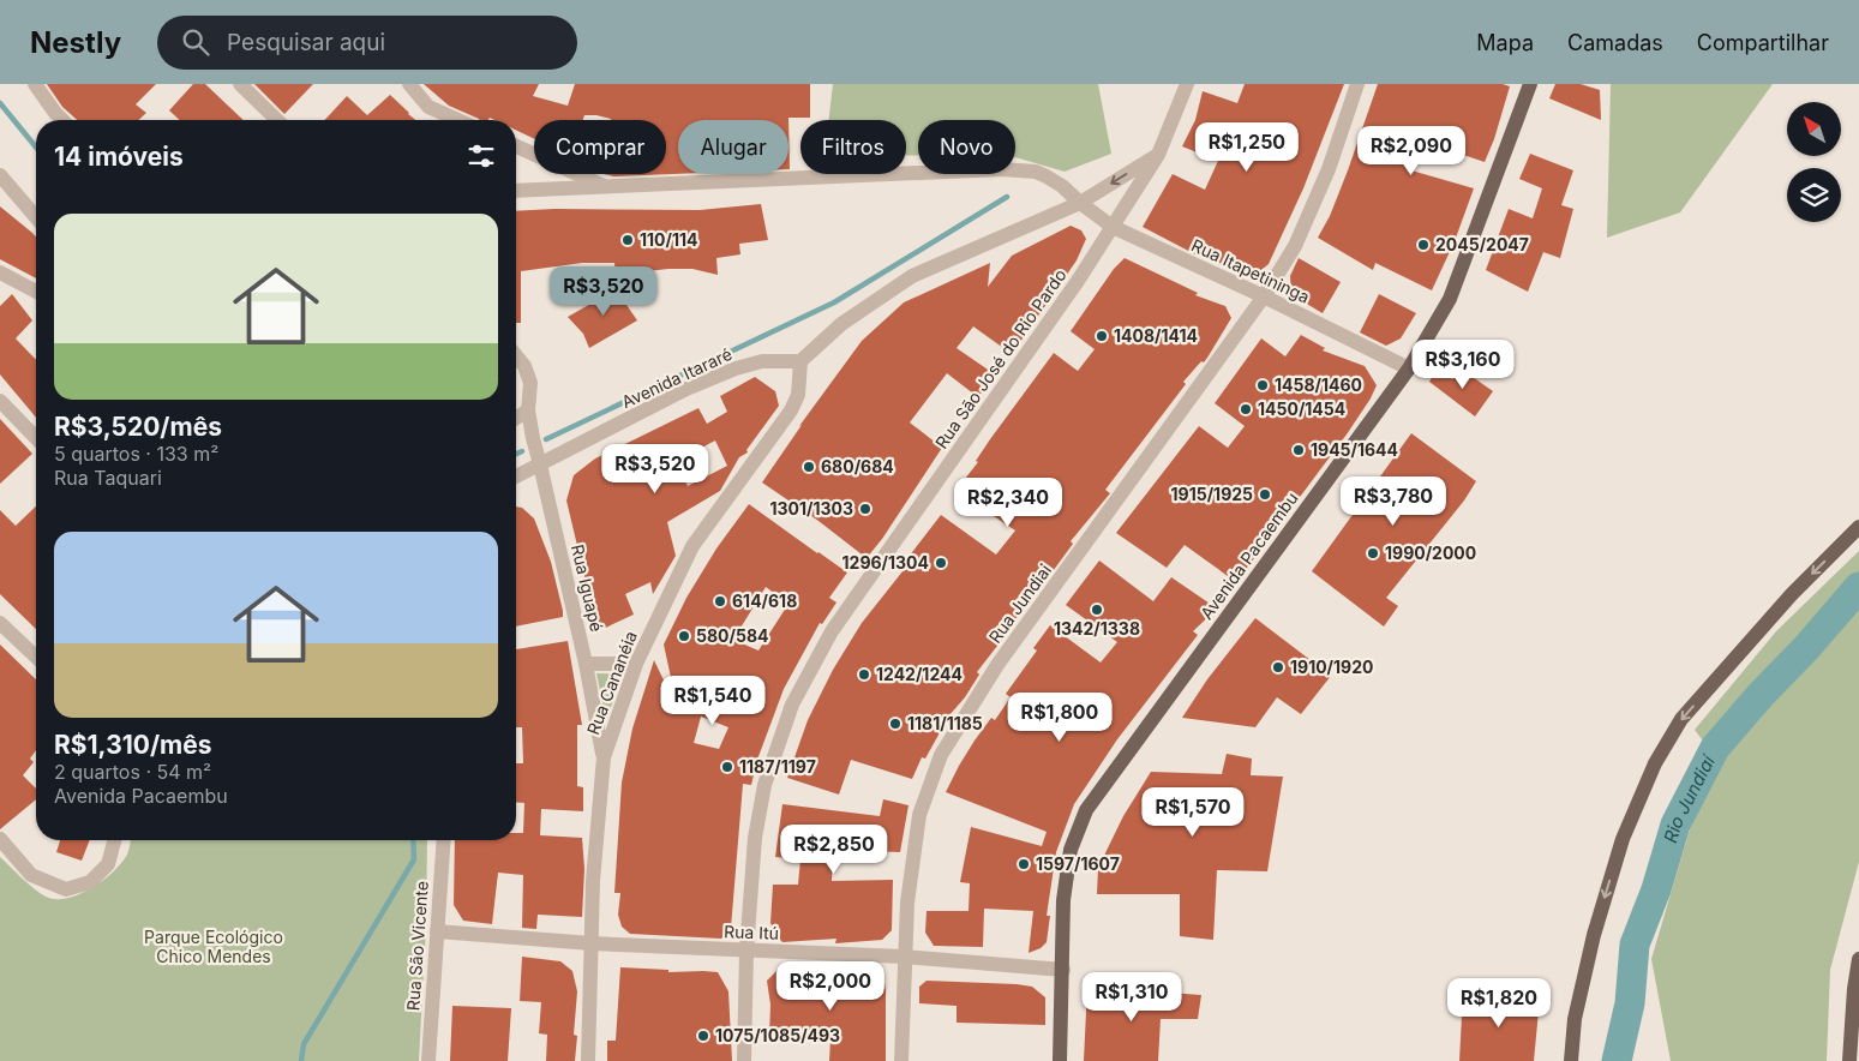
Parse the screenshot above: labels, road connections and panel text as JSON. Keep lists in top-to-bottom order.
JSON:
{
  "streets": {
    "main road": ["Avenida Pacaembu"],
    "street": [
      "Rua Itapetininga",
      "Rua São José do Rio Pardo",
      "Avenida Itararé",
      "Rua Iguapé",
      "Rua Jundiai",
      "Rua Cananéia",
      "Rua Itú",
      "Rua São Vicente"
    ]
  },
  "crossings": [
    ["Rua Itapetininga", "Rua São José do Rio Pardo"],
    ["Rua Itapetininga", "Avenida Pacaembu"],
    ["Rua Itapetininga", "Rua Jundiai"],
    ["Rua São José do Rio Pardo", "Rua Itú"],
    ["Avenida Itararé", "Rua Iguapé"],
    ["Avenida Itararé", "Rua Cananéia"],
    ["Avenida Pacaembu", "Rua Itú"],
    ["Rua Iguapé", "Rua Cananéia"],
    ["Rua Jundiai", "Rua Itú"],
    ["Rua Cananéia", "Rua Itú"],
    ["Rua Itú", "Rua São Vicente"]
  ],
  "water": ["Rio Jundiaí"],
  "parks": ["Parque Ecológico Chico Mendes"],
  "places": [
    "110/114",
    "2045/2047",
    "1408/1414",
    "1458/1460",
    "1450/1454",
    "1945/1644",
    "680/684",
    "1915/1925",
    "1301/1303",
    "1990/2000",
    "1296/1304",
    "614/618",
    "1342/1338",
    "580/584",
    "1910/1920",
    "1242/1244",
    "1181/1185",
    "1187/1197",
    "1597/1607",
    "1075/1085/493"
  ],
  "north": "top left",
  "page": {
    "header": "Nestly",
    "search": "Pesquisar aqui",
    "nav": ["Mapa", "Camadas", "Compartilhar"],
    "chip": [
      "Comprar",
      "Alugar",
      "Filtros",
      "Novo"
    ],
    "heading": "14 imóveis",
    "price": [
      "R$1,250",
      "R$2,090",
      "R$3,520",
      "R$3,160",
      "R$3,520",
      "R$3,780",
      "R$2,340",
      "R$1,540",
      "R$1,800",
      "R$1,570",
      "R$2,850",
      "R$2,000",
      "R$1,310",
      "R$1,820"
    ],
    "list": [
      {
        "name": "R$3,520/mês",
        "note": "5 quartos · 133 m² · Rua Taquari"
      },
      {
        "name": "R$1,310/mês",
        "note": "2 quartos · 54 m² · Avenida Pacaembu"
      }
    ]
  }
}
